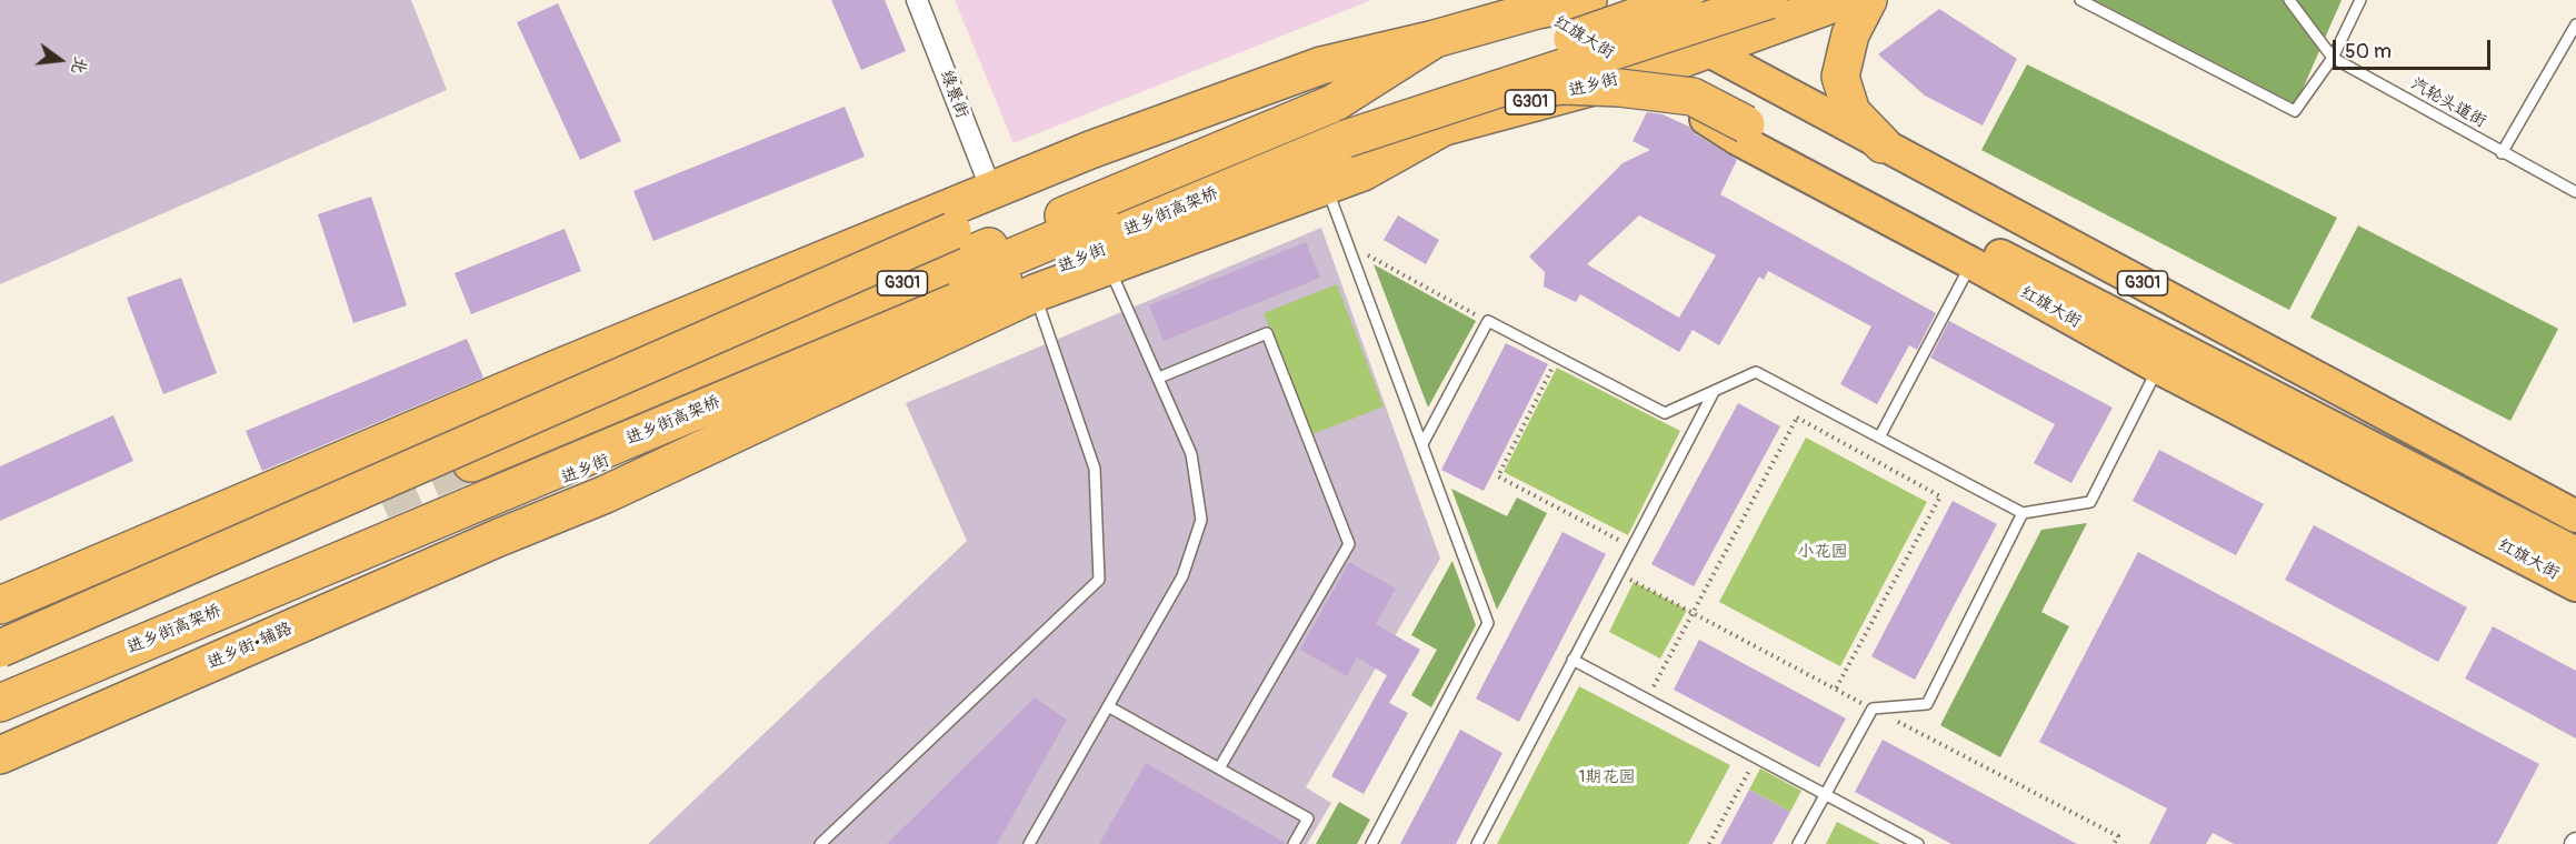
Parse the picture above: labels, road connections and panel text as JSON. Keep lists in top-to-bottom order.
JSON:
{
  "streets": {
    "highway": [
      "红旗大街",
      "进乡街",
      "G301",
      "进乡街高架桥",
      "进乡街•辅路"
    ],
    "street": ["绿景街"],
    "lane": ["汽轮头道街"]
  },
  "crossings": [
    ["红旗大街", "进乡街"],
    ["红旗大街", "G301"],
    ["进乡街", "G301"],
    ["进乡街", "进乡街高架桥"],
    ["进乡街", "进乡街•辅路"]
  ],
  "parks": ["小花园", "1期花园"],
  "scale_bar": "50 m",
  "north": "right"
}
